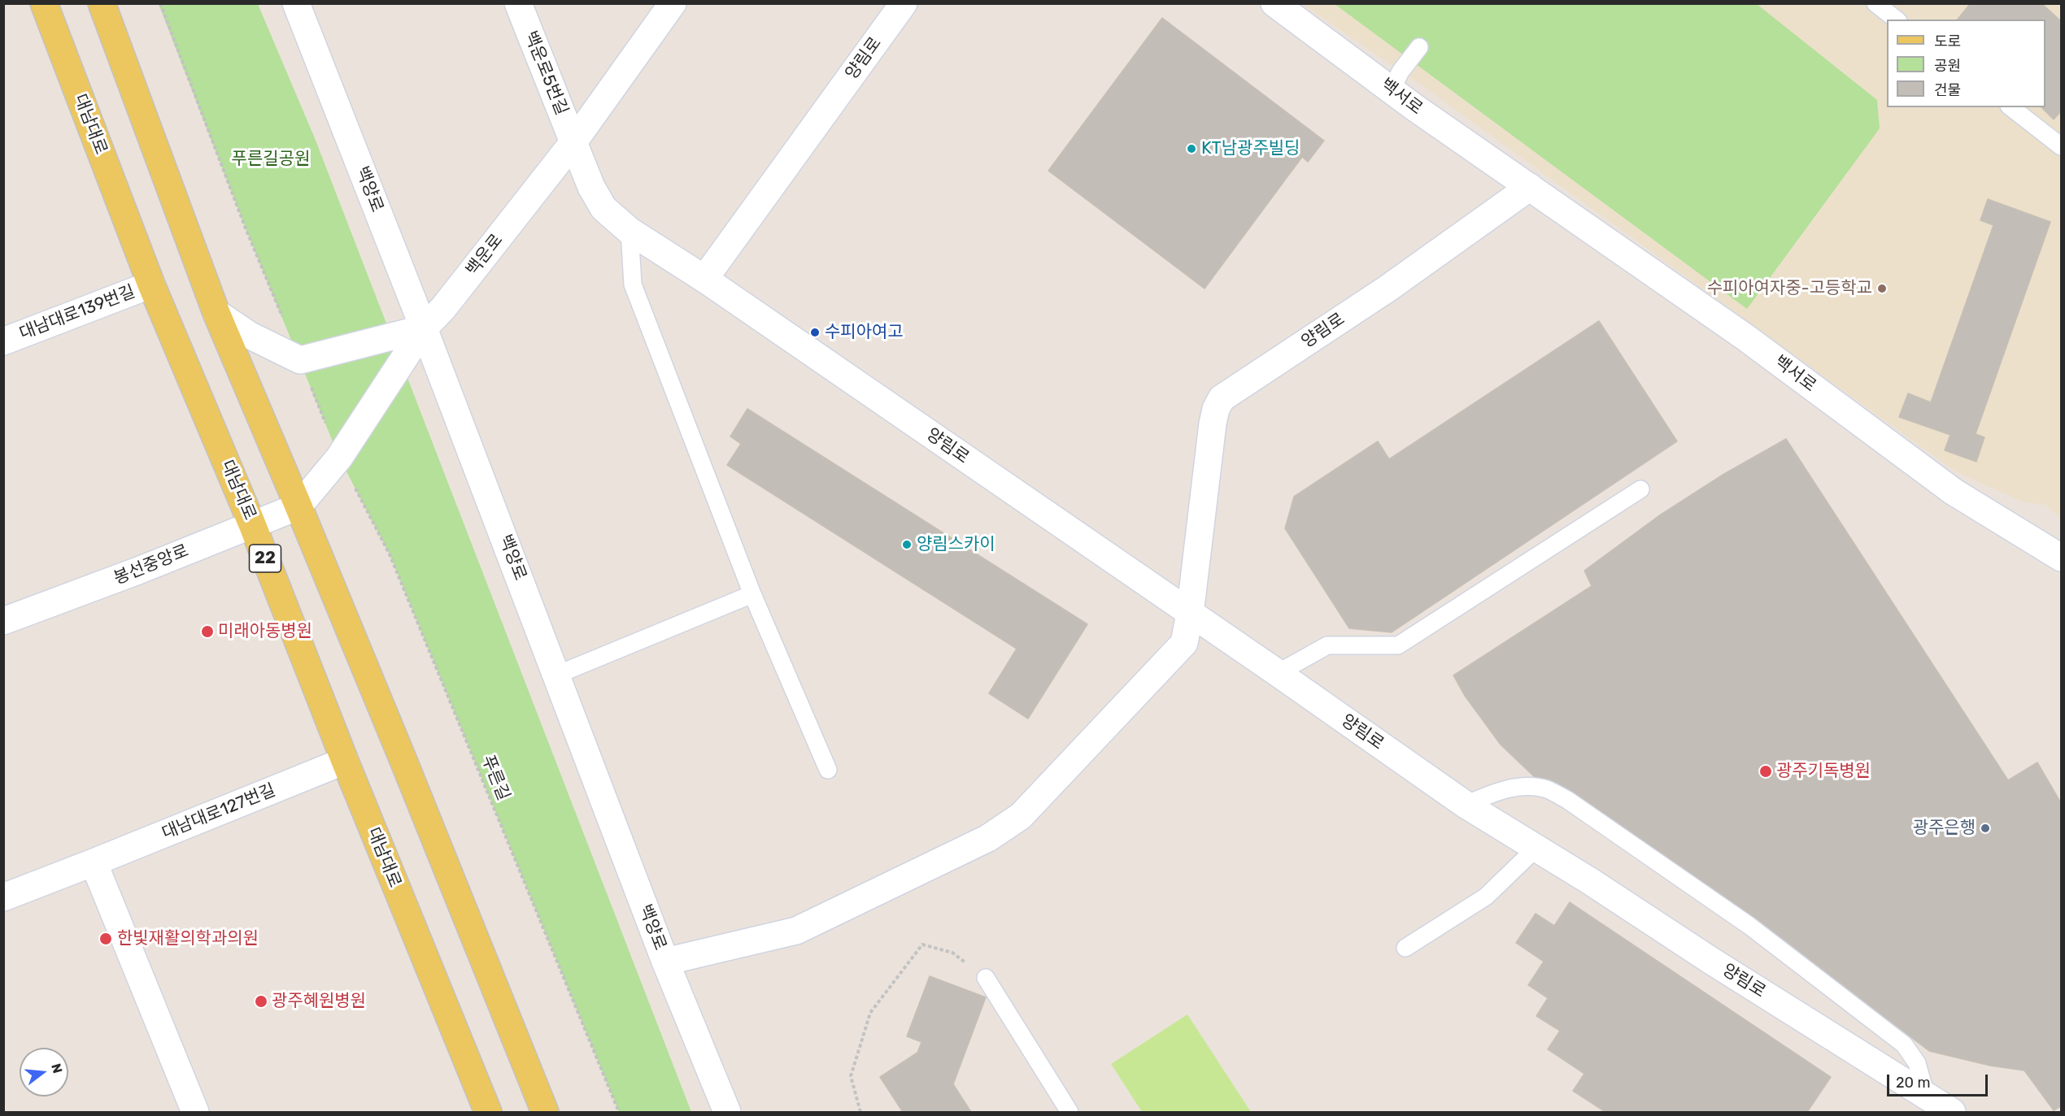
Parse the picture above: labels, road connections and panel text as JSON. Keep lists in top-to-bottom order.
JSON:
{
  "streets": {
    "main road": ["대남대로", "22"],
    "street": [
      "양림로",
      "백운로5번길",
      "백서로",
      "백양로",
      "백운로",
      "대남대로139번길",
      "봉선중앙로",
      "대남대로127번길"
    ],
    "path": ["푸른길"]
  },
  "crossings": [
    ["양림로", "백운로5번길"],
    ["양림로", "백서로"],
    ["양림로", "백운로"],
    ["백운로5번길", "백운로"],
    ["대남대로", "대남대로139번길"],
    ["대남대로", "봉선중앙로"],
    ["대남대로", "대남대로127번길"],
    ["백양로", "백운로"],
    ["백운로", "봉선중앙로"],
    ["백운로", "푸른길"]
  ],
  "parks": ["푸른길공원"],
  "places": [
    "KT남광주빌딩",
    "수피아여자중-고등학교",
    "수피아여고",
    "양림스카이",
    "미래아동병원",
    "광주기독병원",
    "광주은행",
    "한빛재활의학과의원",
    "광주혜원병원"
  ],
  "legend": ["도로", "공원", "건물"],
  "scale_bar": "20 m",
  "north": "right"
}
